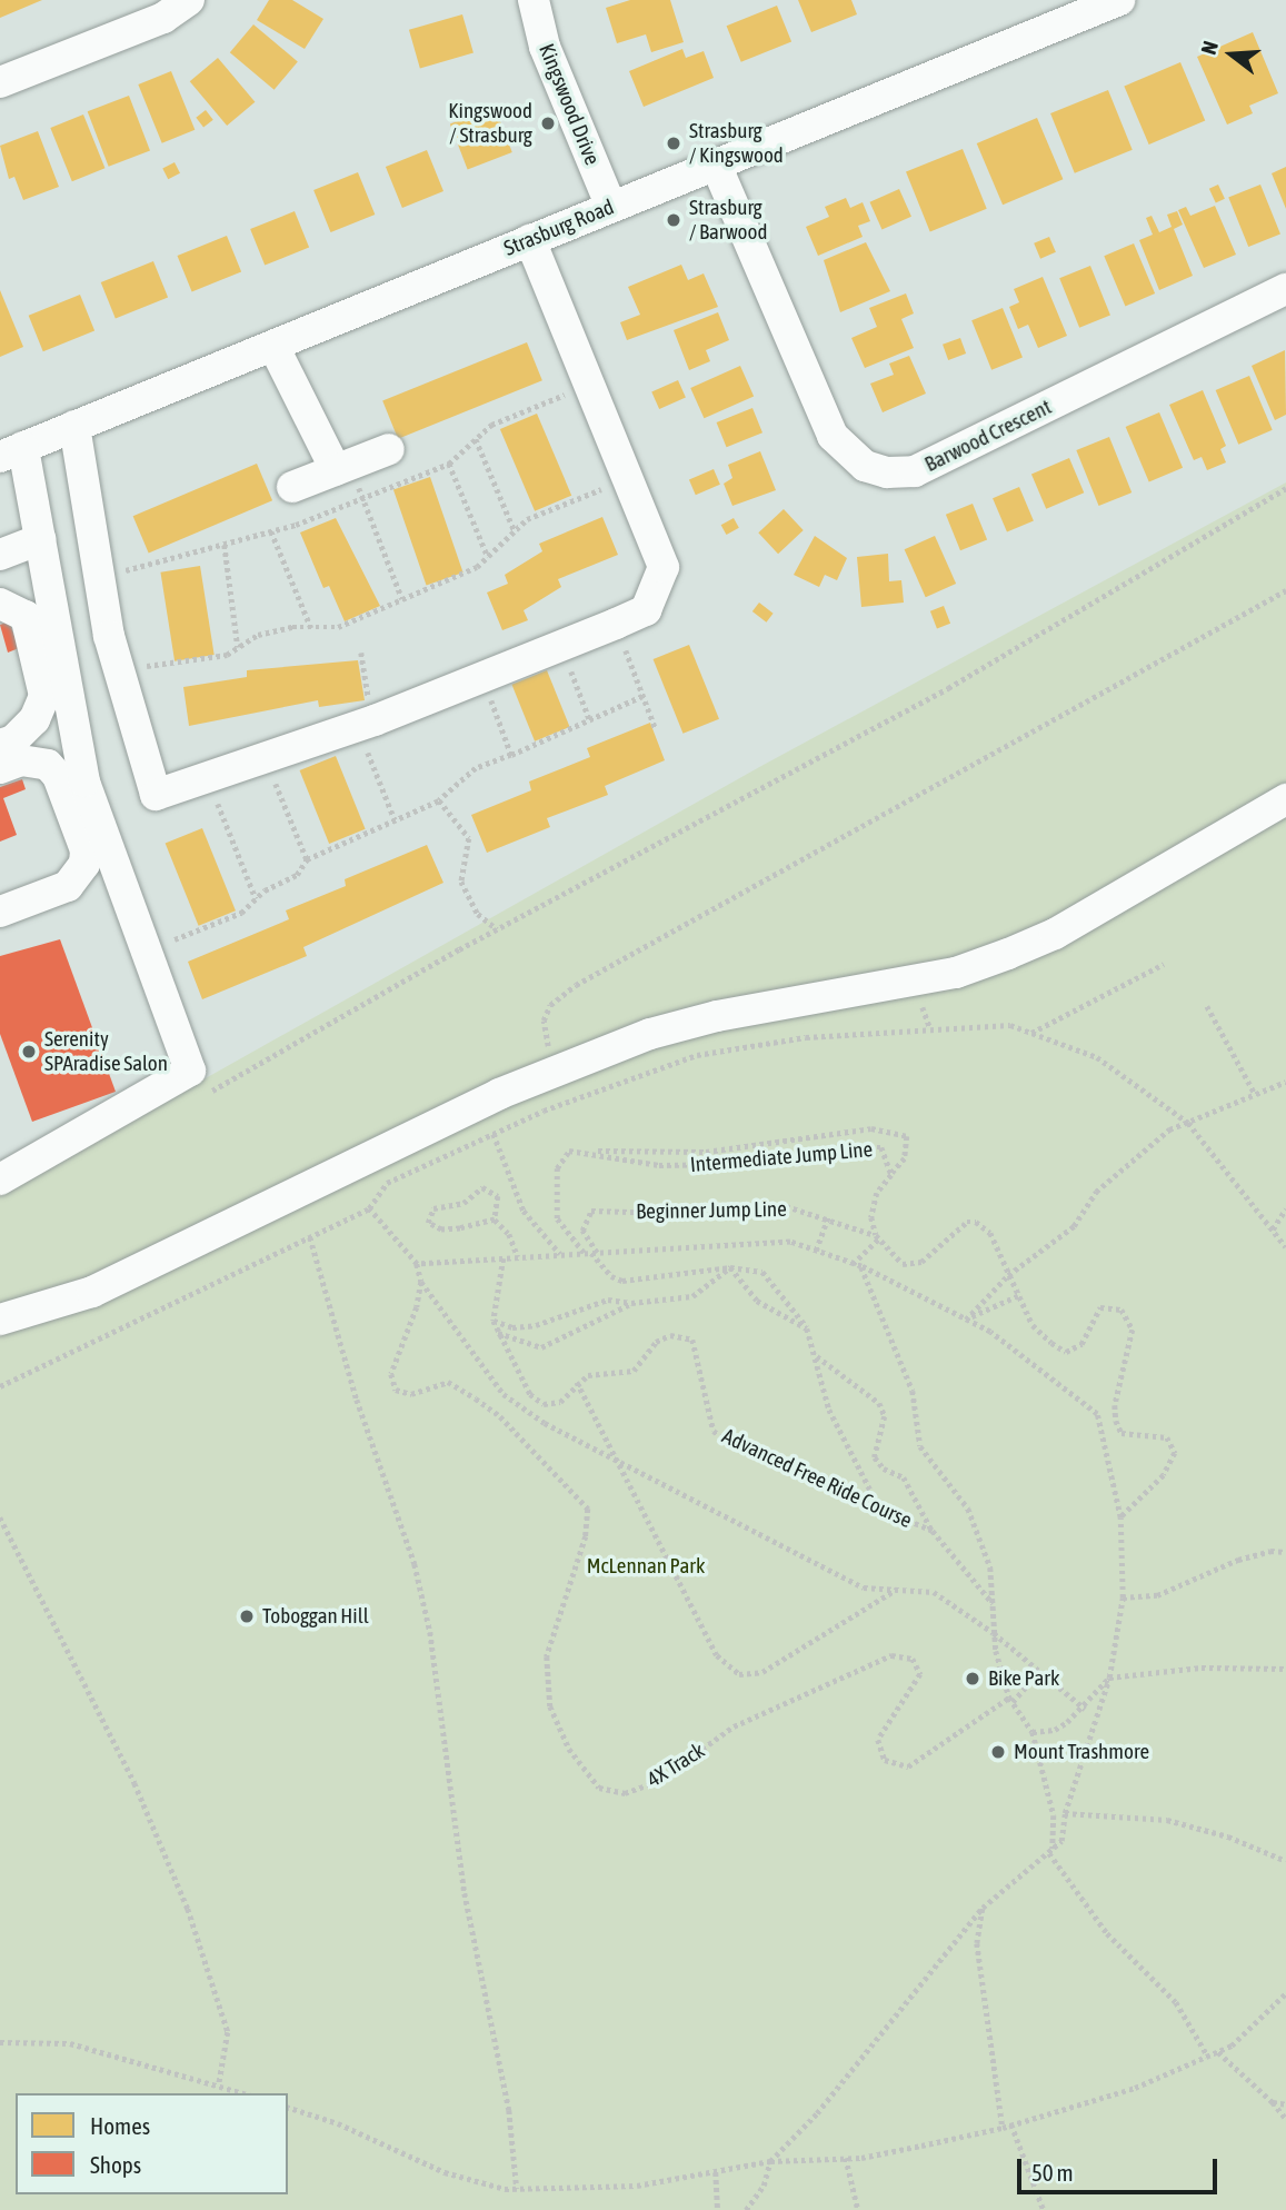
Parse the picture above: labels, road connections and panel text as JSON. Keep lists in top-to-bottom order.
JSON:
{
  "streets": {
    "street": ["Kingswood Drive", "Strasburg Road", "Barwood Crescent"],
    "path": [
      "Intermediate Jump Line",
      "Beginner Jump Line",
      "Advanced Free Ride Course",
      "4X Track"
    ]
  },
  "crossings": [
    ["Kingswood Drive", "Strasburg Road"],
    ["Strasburg Road", "Barwood Crescent"],
    ["Intermediate Jump Line", "Beginner Jump Line"]
  ],
  "parks": ["McLennan Park"],
  "places": [
    "Kingswood / Strasburg",
    "Strasburg / Kingswood",
    "Strasburg / Barwood",
    "Serenity SPAradise Salon",
    "Toboggan Hill",
    "Bike Park",
    "Mount Trashmore"
  ],
  "legend": ["Homes", "Shops"],
  "scale_bar": "50 m",
  "north": "left"
}
